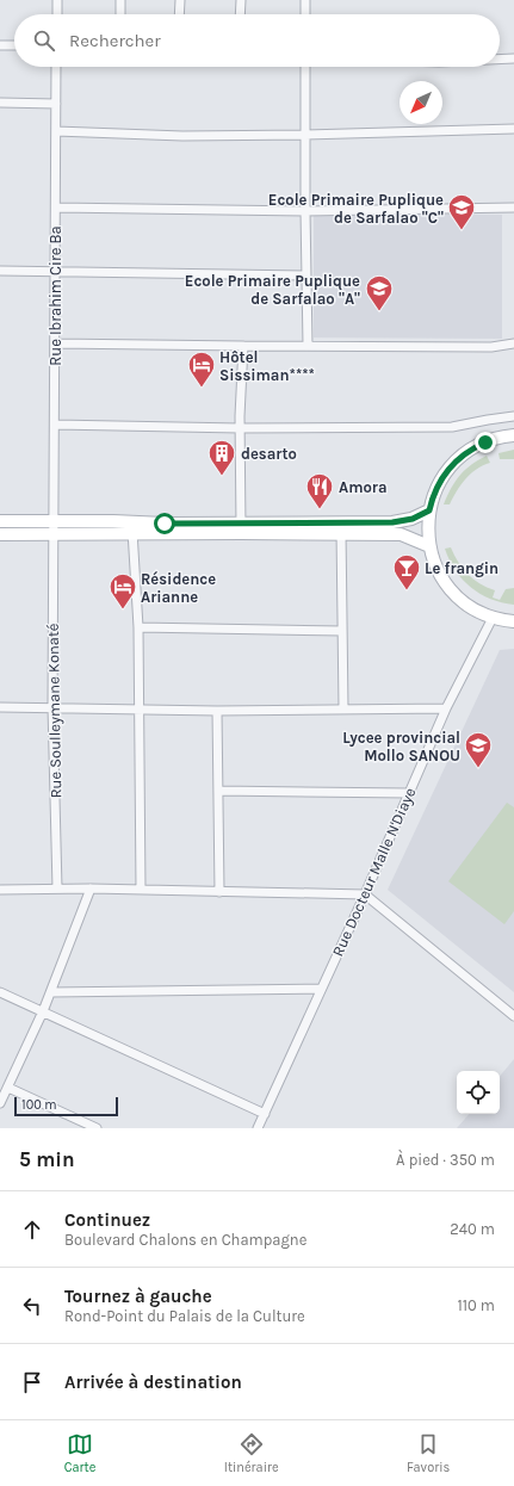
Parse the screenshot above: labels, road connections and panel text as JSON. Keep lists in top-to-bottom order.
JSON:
{
  "streets": {
    "street": ["Rue Ibrahim Cire Ba", "Rue Soulleymane Konaté", "Rue Docteur Malle N'Diaye"]
  },
  "crossings": [
    ["Rue Ibrahim Cire Ba", "Rue Soulleymane Konaté"]
  ],
  "places": {
    "school or university": ["Ecole Primaire Puplique de Sarfalao \"C\"", "Ecole Primaire Puplique de Sarfalao \"A\"", "Lycee provincial Mollo SANOU"],
    "hotel": ["Hôtel Sissiman****", "Résidence Arianne"],
    "building": ["desarto"],
    "restaurant": ["Amora"],
    "bar": ["Le frangin"]
  },
  "scale_bar": "100 m",
  "north": "bottom left",
  "page": {
    "search": "Rechercher",
    "scale": "100 m",
    "heading": ["5 min", "À pied · 350 m"],
    "list": [
      ["Continuez", "Boulevard Chalons en Champagne", "240 m"],
      ["Tournez à gauche", "Rond-Point du Palais de la Culture", "110 m"],
      "Arrivée à destination"
    ],
    "nav": ["Carte", "Itinéraire", "Favoris"]
  }
}
